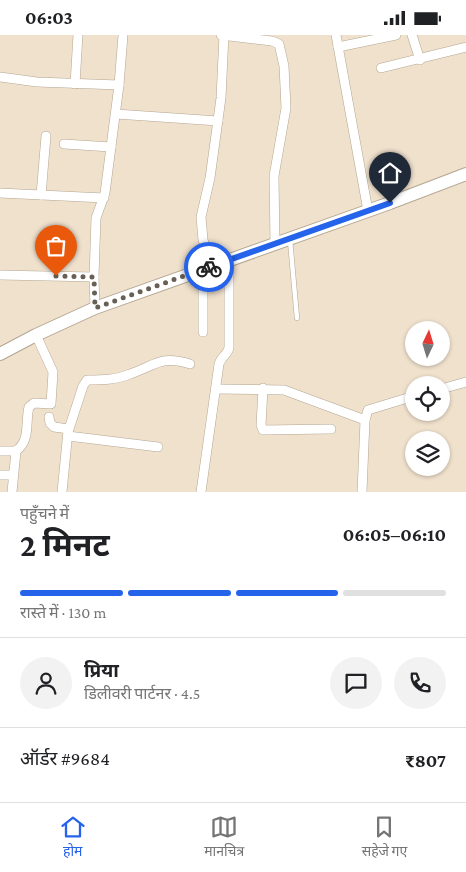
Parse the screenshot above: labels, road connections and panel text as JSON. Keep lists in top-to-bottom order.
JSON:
{
  "north": "top",
  "page": {
    "status": "06:03",
    "heading": ["2 मिनट", "पहुँचने में", "06:05–06:10"],
    "panel": [
      "प्रिया",
      "डिलीवरी पार्टनर · 4.5",
      "ऑर्डर #9684",
      "₹807"
    ],
    "bar": "रास्ते में · 130 m",
    "tabs": ["होम", "मानचित्र", "सहेजे गए"]
  }
}
